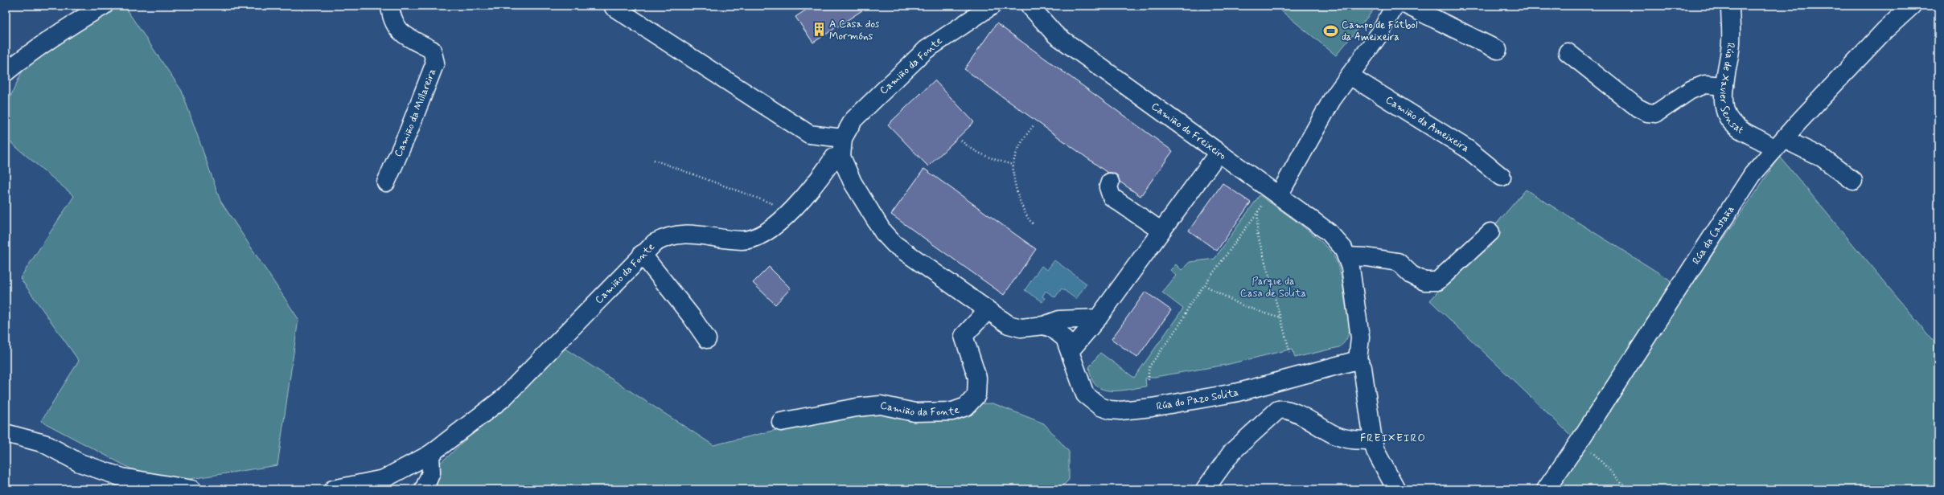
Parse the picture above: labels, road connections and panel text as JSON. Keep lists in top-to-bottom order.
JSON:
{
  "streets": {
    "street": [
      "Camiño da Fonte",
      "Rúa de Xavier Sensat",
      "Camiño da Millareira",
      "Camiño da Ameixeira",
      "Camiño do Freixeiro",
      "Rúa da Castaña",
      "Rúa do Pazo Solita"
    ]
  },
  "crossings": [
    ["Camiño da Fonte", "Rúa do Pazo Solita"],
    ["Rúa de Xavier Sensat", "Rúa da Castaña"],
    ["Camiño do Freixeiro", "Rúa do Pazo Solita"]
  ],
  "districts": ["FREIXEIRO"],
  "parks": ["Parque da Casa de Solita"],
  "places": {
    "building": ["A Casa dos Mormóns"],
    "sports": ["Campo de Fútbol da Ameixeira"]
  }
}
